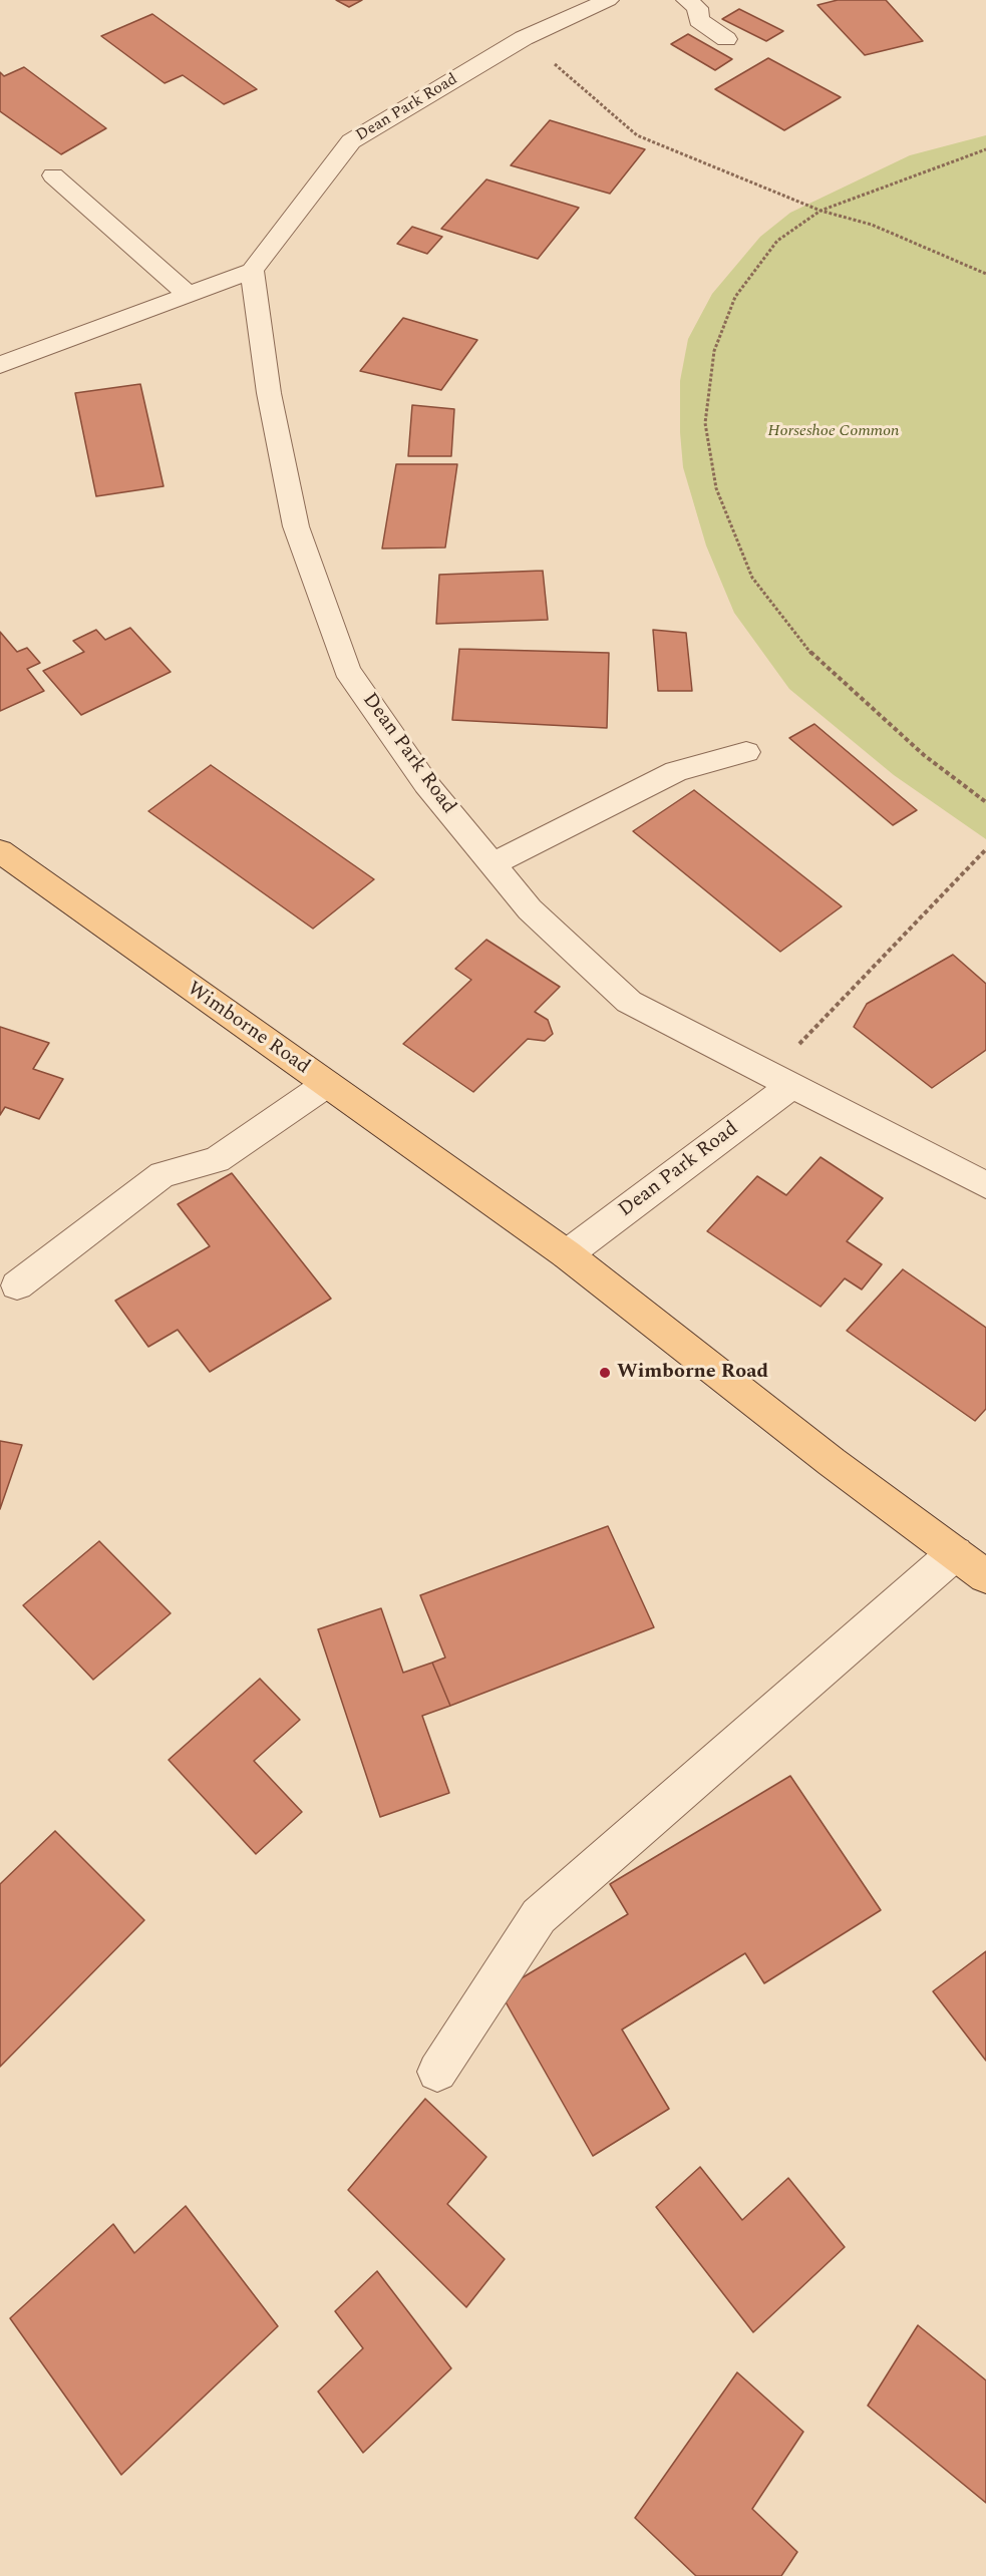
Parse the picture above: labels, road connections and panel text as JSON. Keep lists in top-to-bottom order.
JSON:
{
  "streets": {
    "main road": ["Wimborne Road"],
    "street": ["Dean Park Road"]
  },
  "crossings": [
    ["Dean Park Road", "Wimborne Road"]
  ],
  "parks": ["Horseshoe Common"],
  "places": ["Wimborne Road"]
}
